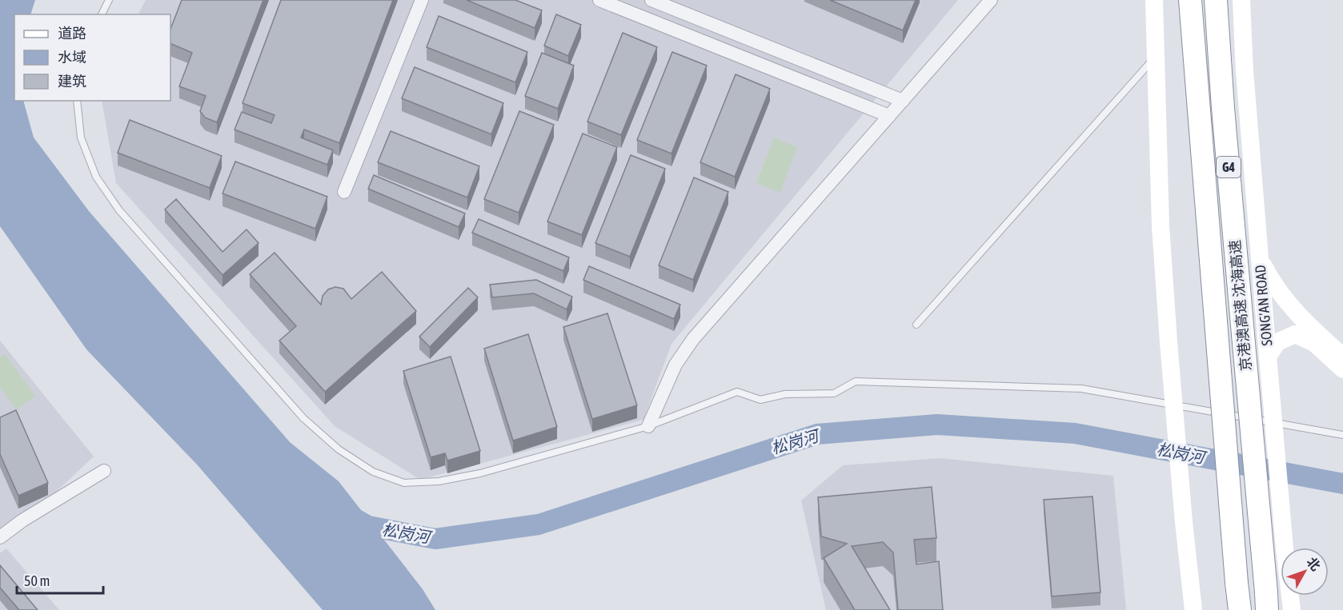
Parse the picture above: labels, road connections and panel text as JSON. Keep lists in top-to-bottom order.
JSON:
{
  "streets": {
    "highway": ["G4", "京港澳高速 沈海高速"],
    "main road": ["SONG'AN ROAD"]
  },
  "water": ["松岗河"],
  "legend": ["道路", "水域", "建筑"],
  "scale_bar": "50 m",
  "north": "top right"
}
